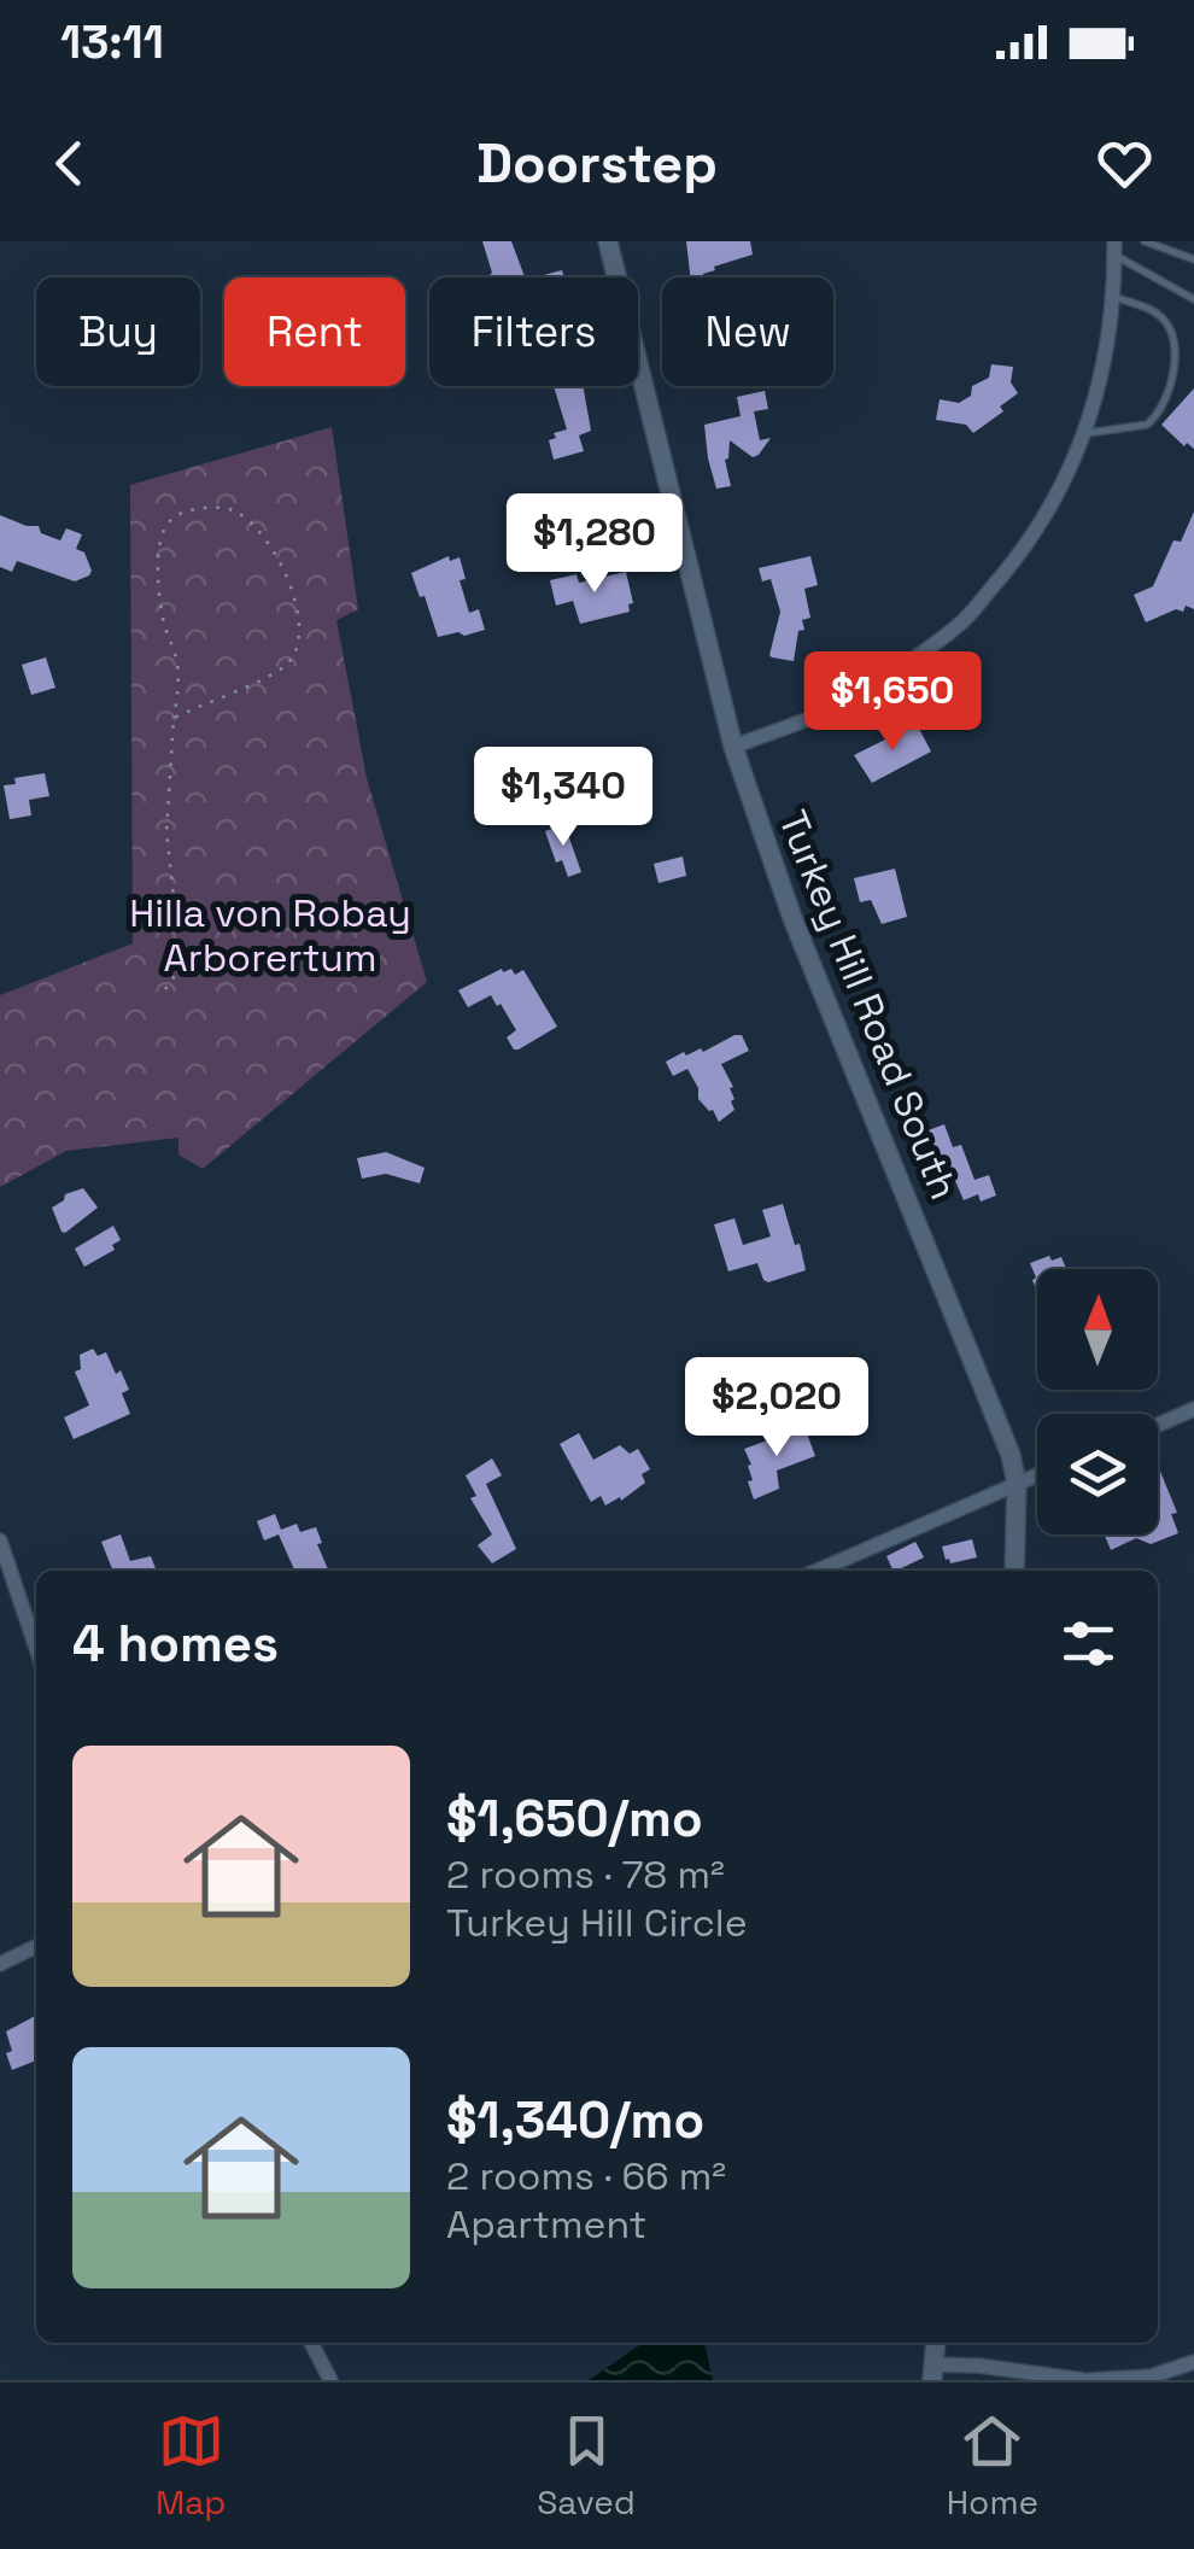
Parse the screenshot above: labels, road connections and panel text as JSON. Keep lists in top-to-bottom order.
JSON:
{
  "streets": {
    "street": ["Turkey Hill Road South"]
  },
  "parks": ["Hilla von Robay Arborertum"],
  "north": "top",
  "page": {
    "status": "13:11",
    "header": "Doorstep",
    "chip": [
      "Buy",
      "Rent",
      "Filters",
      "New"
    ],
    "price": [
      "$1,280",
      "$1,650",
      "$1,340",
      "$2,020"
    ],
    "heading": "4 homes",
    "list": [
      {
        "name": "$1,650/mo",
        "note": "2 rooms · 78 m² · Turkey Hill Circle"
      },
      {
        "name": "$1,340/mo",
        "note": "2 rooms · 66 m² · Apartment"
      }
    ],
    "tabs": ["Map", "Saved", "Home"]
  }
}
